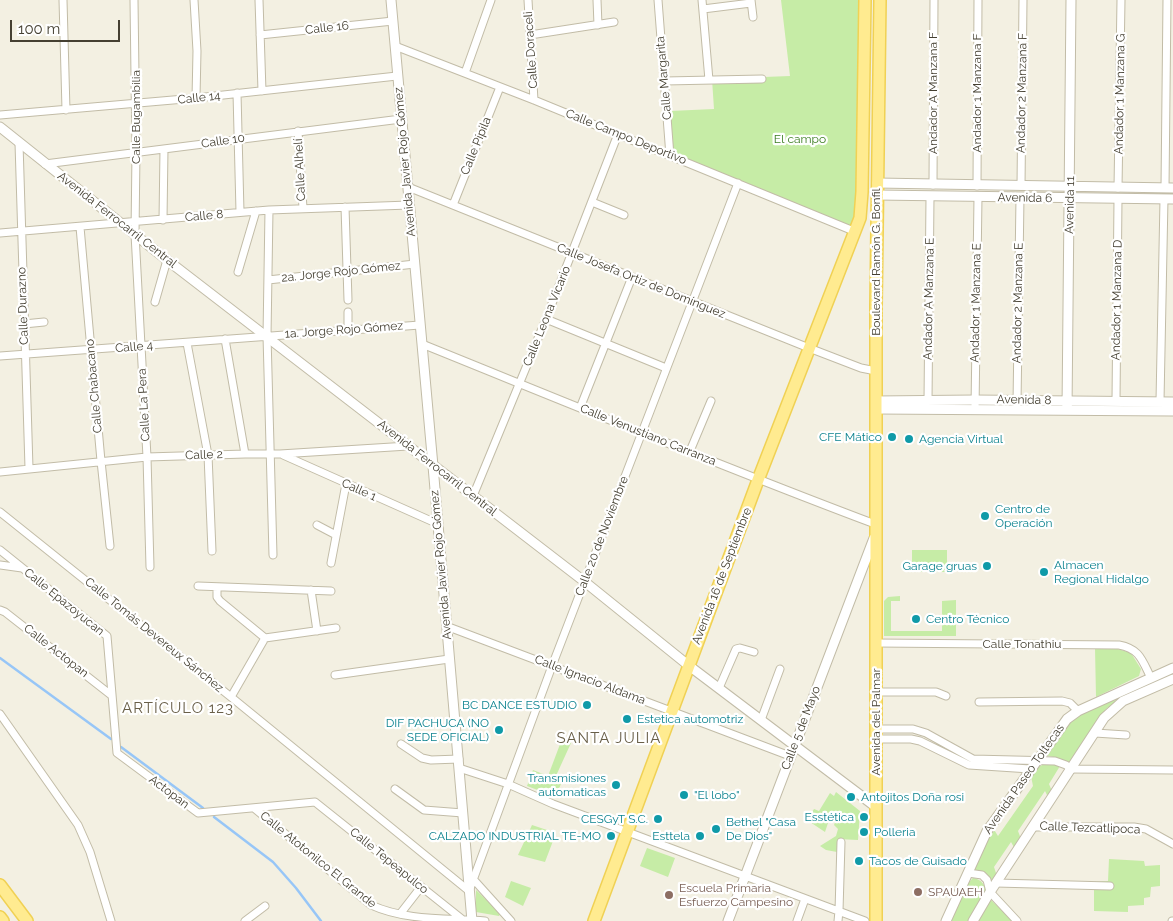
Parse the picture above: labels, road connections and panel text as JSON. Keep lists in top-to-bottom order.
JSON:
{
  "streets": {
    "main road": ["Boulevard Ramón G. Bonfil", "Avenida 16 de Septiembre", "Avenida del Palmar"],
    "street": [
      "Calle 16",
      "Calle Doraceli",
      "Calle Margarita",
      "Andador A Manzana F",
      "Andador 1 Manzana F",
      "Andador 2 Manzana F",
      "Andador 1 Manzana G",
      "Calle 14",
      "Calle Bugambilia",
      "Calle Campo Deportivo",
      "Calle 10",
      "Calle Pípila",
      "Avenida Javier Rojo Gómez",
      "Calle Alhelí",
      "Avenida 6",
      "Avenida 11",
      "Calle 8",
      "Avenida Ferrocarril Central",
      "2a. Jorge Rojo Gómez",
      "Calle Josefa Ortiz de Domínguez",
      "Andador A Manzana E",
      "Andador 1 Manzana D",
      "Andador 1 Manzana E",
      "Andador 2 Manzana E",
      "Calle Durazno",
      "Calle Leona Vicario",
      "1a. Jorge Rojo Gómez",
      "Calle 4",
      "Calle Chabacano",
      "Avenida 8",
      "Calle La Pera",
      "Calle Venustiano Carranza",
      "Calle 2",
      "Calle 1",
      "Calle 20 de Noviembre",
      "Calle Epazoyucan",
      "Calle Tomás Devereux Sánchez",
      "Calle Tonathiu",
      "Calle Actopan",
      "Calle Ignacio Aldama",
      "Calle 5 de Mayo",
      "Avenida Paseo Toltecas",
      "Actopan",
      "Calle Tezcatlipoca",
      "Calle Atotonilco El Grande",
      "Calle Tepeapulco"
    ]
  },
  "crossings": [
    ["Calle 16", "Avenida Javier Rojo Gómez"],
    ["Calle Doraceli", "Calle Campo Deportivo"],
    ["Calle Margarita", "Calle Campo Deportivo"],
    ["Andador A Manzana F", "Avenida 6"],
    ["Andador 1 Manzana F", "Avenida 6"],
    ["Andador 2 Manzana F", "Avenida 6"],
    ["Andador 1 Manzana G", "Avenida 6"],
    ["Calle 14", "Calle Bugambilia"],
    ["Calle 14", "Avenida Javier Rojo Gómez"],
    ["Calle Bugambilia", "Calle 10"],
    ["Calle Bugambilia", "Calle 8"],
    ["Calle Bugambilia", "Avenida Ferrocarril Central"],
    ["Calle Bugambilia", "Calle La Pera"],
    ["Calle Campo Deportivo", "Calle Pípila"],
    ["Calle Campo Deportivo", "Avenida Javier Rojo Gómez"],
    ["Calle Campo Deportivo", "Boulevard Ramón G. Bonfil"],
    ["Calle Campo Deportivo", "Calle Leona Vicario"],
    ["Calle Campo Deportivo", "Calle 20 de Noviembre"],
    ["Calle Campo Deportivo", "Avenida 16 de Septiembre"],
    ["Calle 10", "Avenida Javier Rojo Gómez"],
    ["Calle 10", "Calle Alhelí"],
    ["Calle 10", "Avenida Ferrocarril Central"],
    ["Calle Pípila", "Calle Josefa Ortiz de Domínguez"],
    ["Avenida Javier Rojo Gómez", "Calle 8"],
    ["Avenida Javier Rojo Gómez", "Avenida Ferrocarril Central"],
    ["Avenida Javier Rojo Gómez", "2a. Jorge Rojo Gómez"],
    ["Avenida Javier Rojo Gómez", "Calle Josefa Ortiz de Domínguez"],
    ["Avenida Javier Rojo Gómez", "1a. Jorge Rojo Gómez"],
    ["Avenida Javier Rojo Gómez", "Calle Venustiano Carranza"],
    ["Avenida Javier Rojo Gómez", "Calle 1"],
    ["Avenida Javier Rojo Gómez", "Calle 20 de Noviembre"],
    ["Avenida Javier Rojo Gómez", "Calle Tomás Devereux Sánchez"],
    ["Avenida Javier Rojo Gómez", "Calle Ignacio Aldama"],
    ["Avenida Javier Rojo Gómez", "Calle Atotonilco El Grande"],
    ["Avenida Javier Rojo Gómez", "Calle Tepeapulco"],
    ["Calle Alhelí", "Calle 8"],
    ["Avenida 6", "Avenida 11"],
    ["Avenida 6", "Boulevard Ramón G. Bonfil"],
    ["Avenida 6", "Andador A Manzana E"],
    ["Avenida 6", "Andador 1 Manzana D"],
    ["Avenida 6", "Andador 1 Manzana E"],
    ["Avenida 6", "Andador 2 Manzana E"],
    ["Avenida 11", "Avenida 8"],
    ["Calle 8", "Avenida Ferrocarril Central"],
    ["Calle 8", "Calle Durazno"],
    ["Calle 8", "Calle Chabacano"],
    ["Avenida Ferrocarril Central", "Calle Durazno"],
    ["Avenida Ferrocarril Central", "Calle Leona Vicario"],
    ["Avenida Ferrocarril Central", "1a. Jorge Rojo Gómez"],
    ["Avenida Ferrocarril Central", "Calle 4"],
    ["Avenida Ferrocarril Central", "Calle La Pera"],
    ["Avenida Ferrocarril Central", "Calle 2"],
    ["Avenida Ferrocarril Central", "Calle 20 de Noviembre"],
    ["Avenida Ferrocarril Central", "Avenida 16 de Septiembre"],
    ["Avenida Ferrocarril Central", "Avenida del Palmar"],
    ["Avenida Ferrocarril Central", "Calle 5 de Mayo"],
    ["Boulevard Ramón G. Bonfil", "Calle Josefa Ortiz de Domínguez"],
    ["Boulevard Ramón G. Bonfil", "Avenida 8"],
    ["Boulevard Ramón G. Bonfil", "Calle Venustiano Carranza"],
    ["Boulevard Ramón G. Bonfil", "Avenida 16 de Septiembre"],
    ["Boulevard Ramón G. Bonfil", "Avenida del Palmar"],
    ["Calle Josefa Ortiz de Domínguez", "Calle Leona Vicario"],
    ["Calle Josefa Ortiz de Domínguez", "Calle 20 de Noviembre"],
    ["Calle Josefa Ortiz de Domínguez", "Avenida 16 de Septiembre"],
    ["Andador A Manzana E", "Avenida 8"],
    ["Andador 1 Manzana D", "Avenida 8"],
    ["Andador 1 Manzana E", "Avenida 8"],
    ["Andador 2 Manzana E", "Avenida 8"],
    ["Calle Durazno", "Calle 4"],
    ["Calle Durazno", "Calle 2"],
    ["Calle Leona Vicario", "Calle Venustiano Carranza"],
    ["1a. Jorge Rojo Gómez", "Calle 4"],
    ["Calle 4", "Calle Chabacano"],
    ["Calle 4", "Calle La Pera"],
    ["Calle Chabacano", "Calle 2"],
    ["Calle La Pera", "Calle 2"],
    ["Calle Venustiano Carranza", "Calle 20 de Noviembre"],
    ["Calle Venustiano Carranza", "Avenida 16 de Septiembre"],
    ["Calle Venustiano Carranza", "Avenida del Palmar"],
    ["Calle 2", "Calle 1"],
    ["Calle 20 de Noviembre", "Calle Tomás Devereux Sánchez"],
    ["Calle 20 de Noviembre", "Calle Ignacio Aldama"],
    ["Avenida 16 de Septiembre", "Calle Ignacio Aldama"],
    ["Calle Epazoyucan", "Calle Actopan"],
    ["Calle Epazoyucan", "Actopan"],
    ["Calle Tonathiu", "Avenida del Palmar"],
    ["Calle Tonathiu", "Avenida Paseo Toltecas"],
    ["Calle Actopan", "Actopan"],
    ["Calle Ignacio Aldama", "Calle 5 de Mayo"],
    ["Avenida del Palmar", "Calle 5 de Mayo"],
    ["Actopan", "Calle Atotonilco El Grande"],
    ["Actopan", "Calle Tepeapulco"],
    ["Calle Atotonilco El Grande", "Calle Tepeapulco"]
  ],
  "districts": ["ARTÍCULO 123", "SANTA JULIA"],
  "parks": ["El campo"],
  "places": [
    "CFE Mático",
    "Agencia Virtual",
    "Centro de Operación",
    "Garage gruas",
    "Almacen Regional Hidalgo",
    "Centro Técnico",
    "BC DANCE ESTUDIO",
    "Estetica automotriz",
    "DIF PACHUCA (NO SEDE OFICIAL)",
    "Transmisiones automaticas",
    "\"El lobo\"",
    "Antojitos Doña rosi",
    "Esstética",
    "CESGyT S.C.",
    "Bethel \"Casa De Dios\"",
    "Polleria",
    "CALZADO INDUSTRIAL TE-MO",
    "Esttela",
    "Tacos de Guisado",
    "SPAUAEH",
    "Escuela Primaria Esfuerzo Campesino"
  ],
  "scale_bar": "100 m"
}
